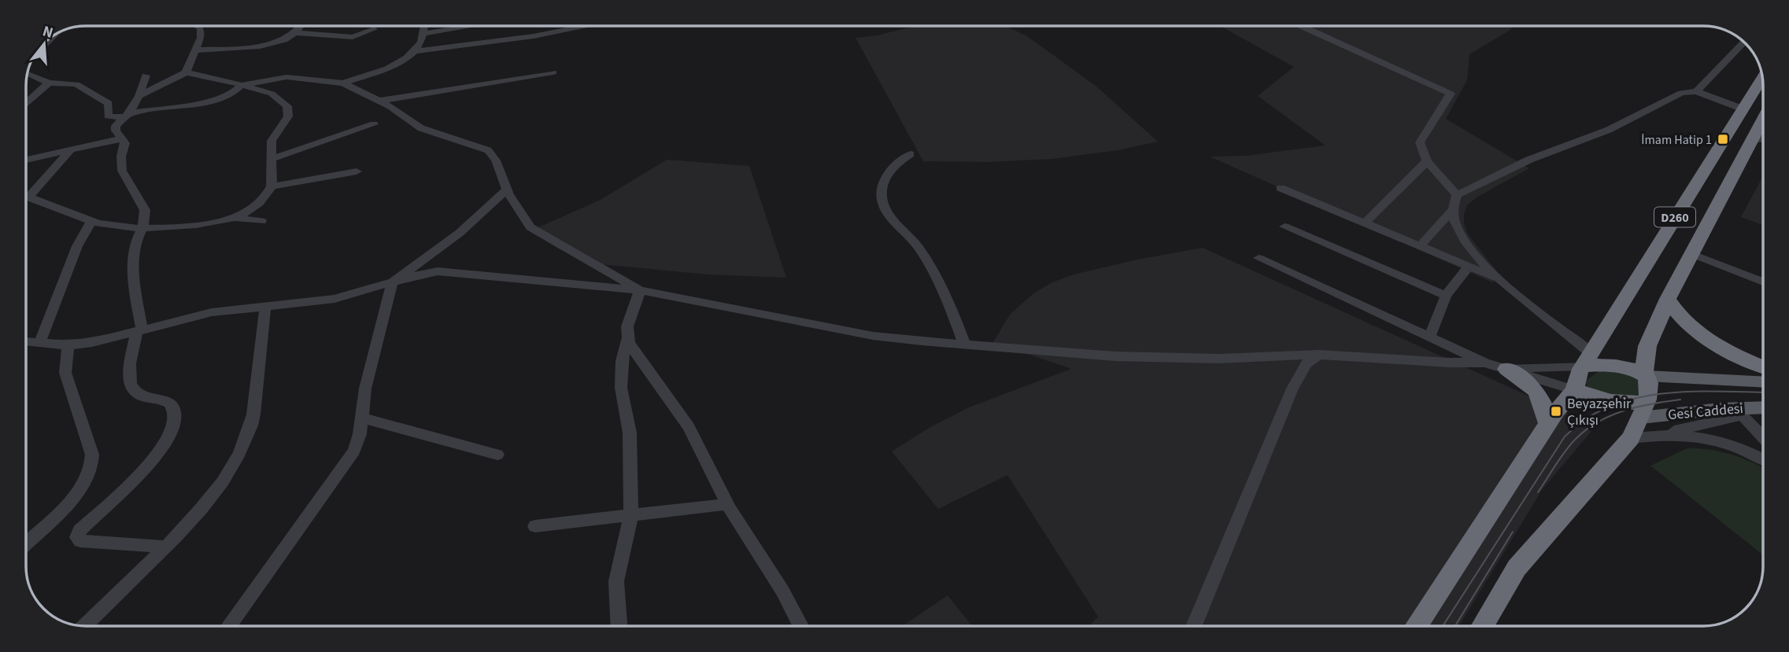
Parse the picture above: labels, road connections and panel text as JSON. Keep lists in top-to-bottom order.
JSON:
{
  "streets": {
    "highway": ["D260"],
    "main road": ["Gesi Caddesi"]
  },
  "crossings": [
    ["D260", "Gesi Caddesi"]
  ],
  "places": {
    "transit": ["İmam Hatip 1", "Beyazşehir Çıkışı"]
  },
  "north": "top"
}
